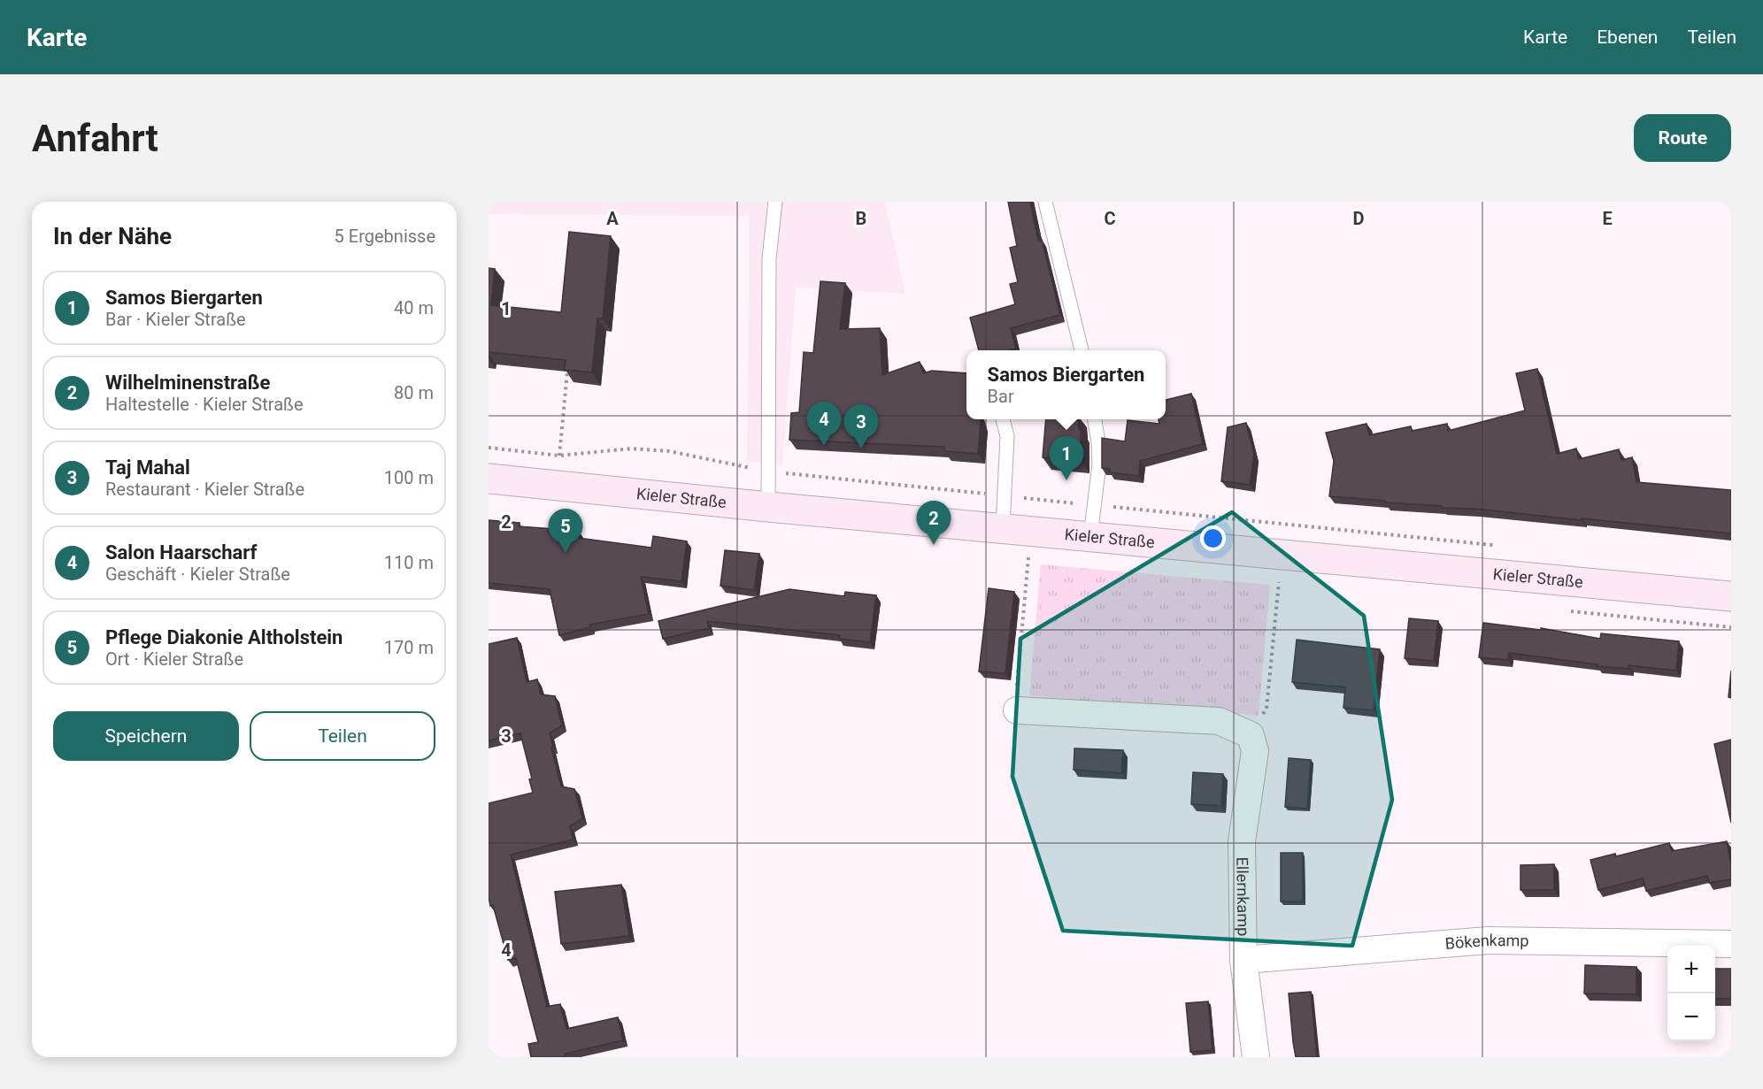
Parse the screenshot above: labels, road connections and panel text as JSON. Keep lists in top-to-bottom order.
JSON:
{
  "streets": {
    "main road": ["Kieler Straße"],
    "street": ["Ellernkamp", "Bökenkamp"]
  },
  "crossings": [
    ["Ellernkamp", "Bökenkamp"]
  ],
  "page": {
    "header": "Karte",
    "nav": ["Karte", "Ebenen", "Teilen"],
    "buttons": [
      "Route",
      ["Speichern", "Teilen"]
    ],
    "title": "Anfahrt",
    "heading": ["In der Nähe", "5 Ergebnisse"],
    "list": [
      {
        "mark": "1",
        "name": "Samos Biergarten",
        "note": "Bar · Kieler Straße",
        "value": "40 m"
      },
      {
        "mark": "2",
        "name": "Wilhelminenstraße",
        "note": "Haltestelle · Kieler Straße",
        "value": "80 m"
      },
      {
        "mark": "3",
        "name": "Taj Mahal",
        "note": "Restaurant · Kieler Straße",
        "value": "100 m"
      },
      {
        "mark": "4",
        "name": "Salon Haarscharf",
        "note": "Geschäft · Kieler Straße",
        "value": "110 m"
      },
      {
        "mark": "5",
        "name": "Pflege Diakonie Altholstein",
        "note": "Ort · Kieler Straße",
        "value": "170 m"
      }
    ],
    "popup": ["Samos Biergarten", "Bar"],
    "pins": [
      "4",
      "3",
      "1",
      "2",
      "5"
    ],
    "map_buttons": ["+", "−"]
  },
  "grid": {
    "columns": [
      "A",
      "B",
      "C",
      "D",
      "E"
    ],
    "rows": [
      "1",
      "2",
      "3",
      "4"
    ]
  }
}
